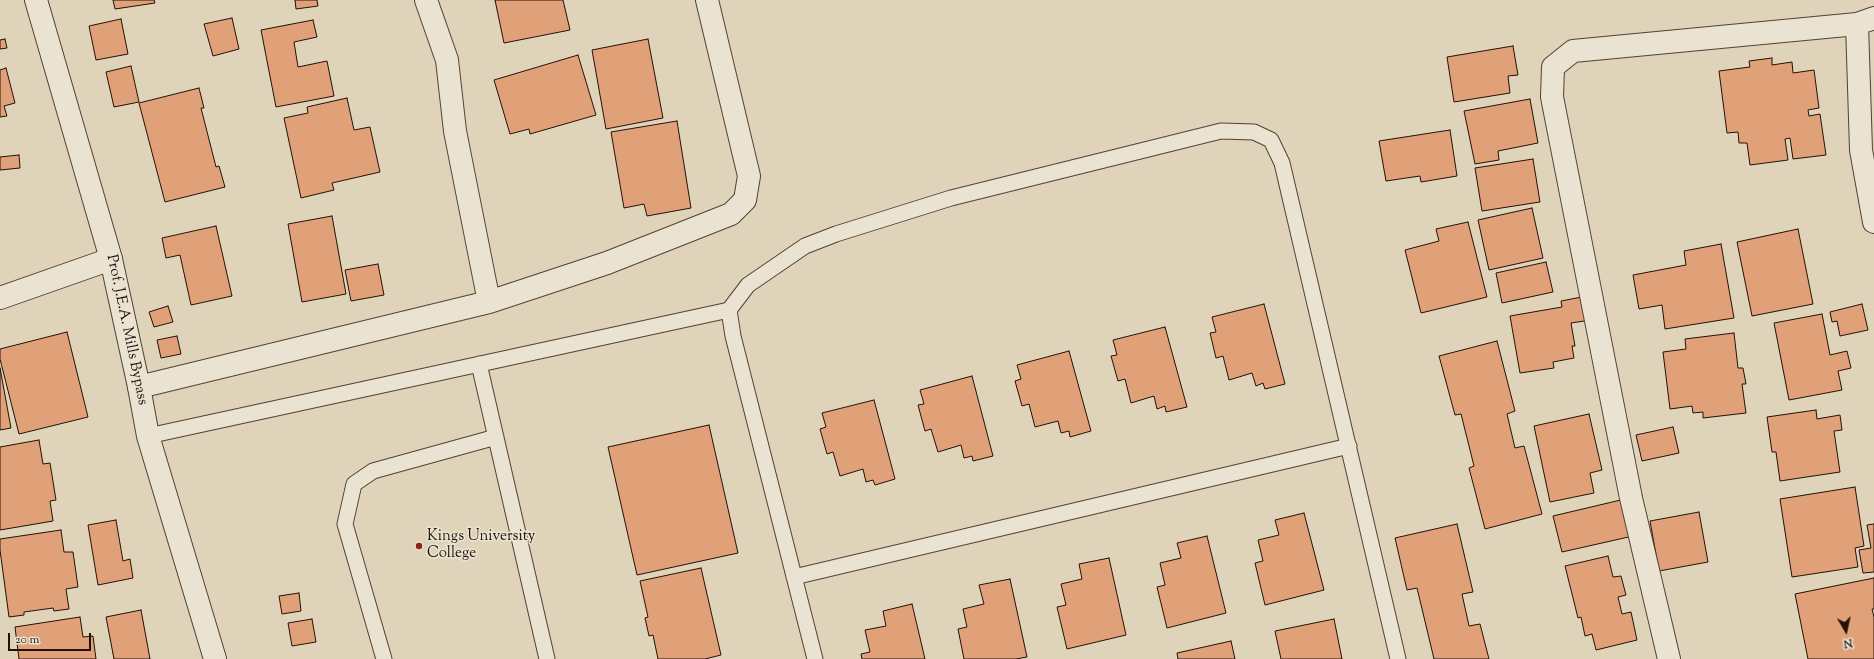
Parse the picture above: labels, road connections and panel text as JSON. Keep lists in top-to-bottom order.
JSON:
{
  "streets": {
    "street": ["Prof. J.E.A. Mills Bypass"]
  },
  "places": ["Kings University College"],
  "scale_bar": "20 m",
  "north": "bottom"
}
